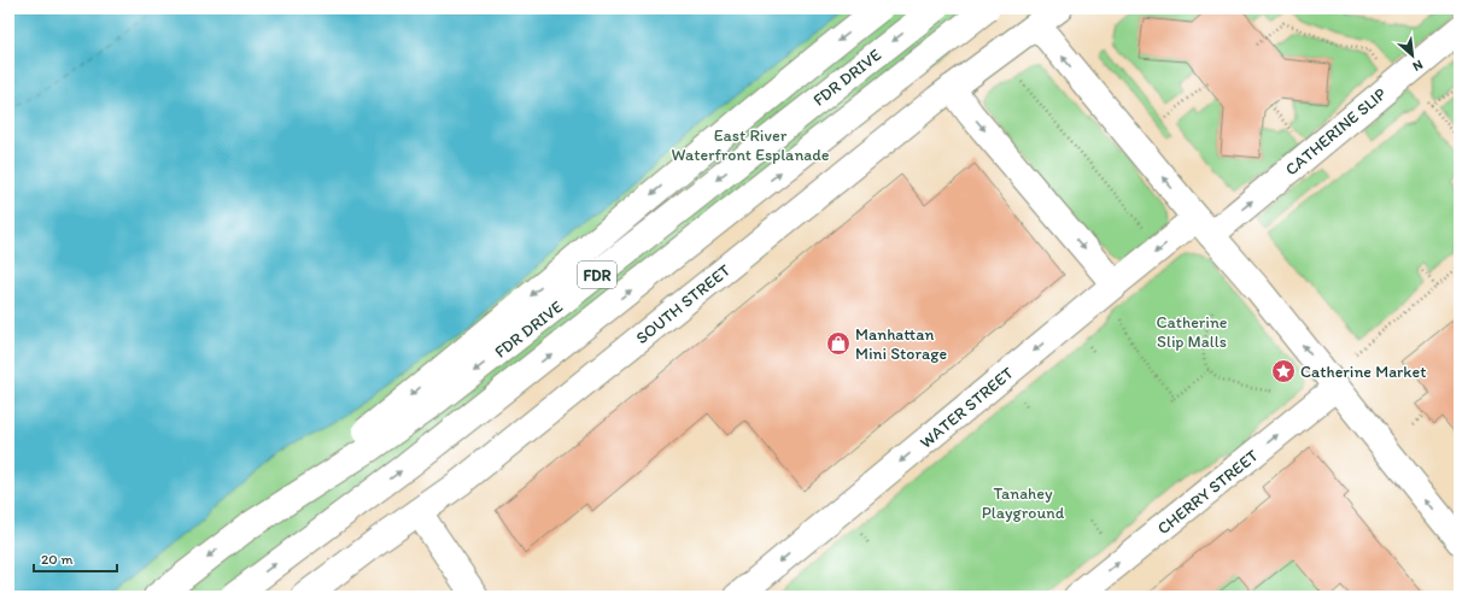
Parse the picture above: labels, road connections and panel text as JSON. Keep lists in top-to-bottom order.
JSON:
{
  "streets": {
    "main road": [
      "FDR DRIVE",
      "CATHERINE SLIP",
      "FDR",
      "SOUTH STREET",
      "WATER STREET",
      "CHERRY STREET"
    ]
  },
  "crossings": [
    ["CATHERINE SLIP", "WATER STREET"]
  ],
  "one_way": ["CATHERINE SLIP", "WATER STREET", "CHERRY STREET"],
  "parks": ["East River Waterfront Esplanade", "Catherine Slip Malls", "Tanahey Playground"],
  "places": {
    "shop": ["Manhattan Mini Storage"],
    "place": ["Catherine Market"]
  },
  "scale_bar": "20 m",
  "north": "bottom right"
}
